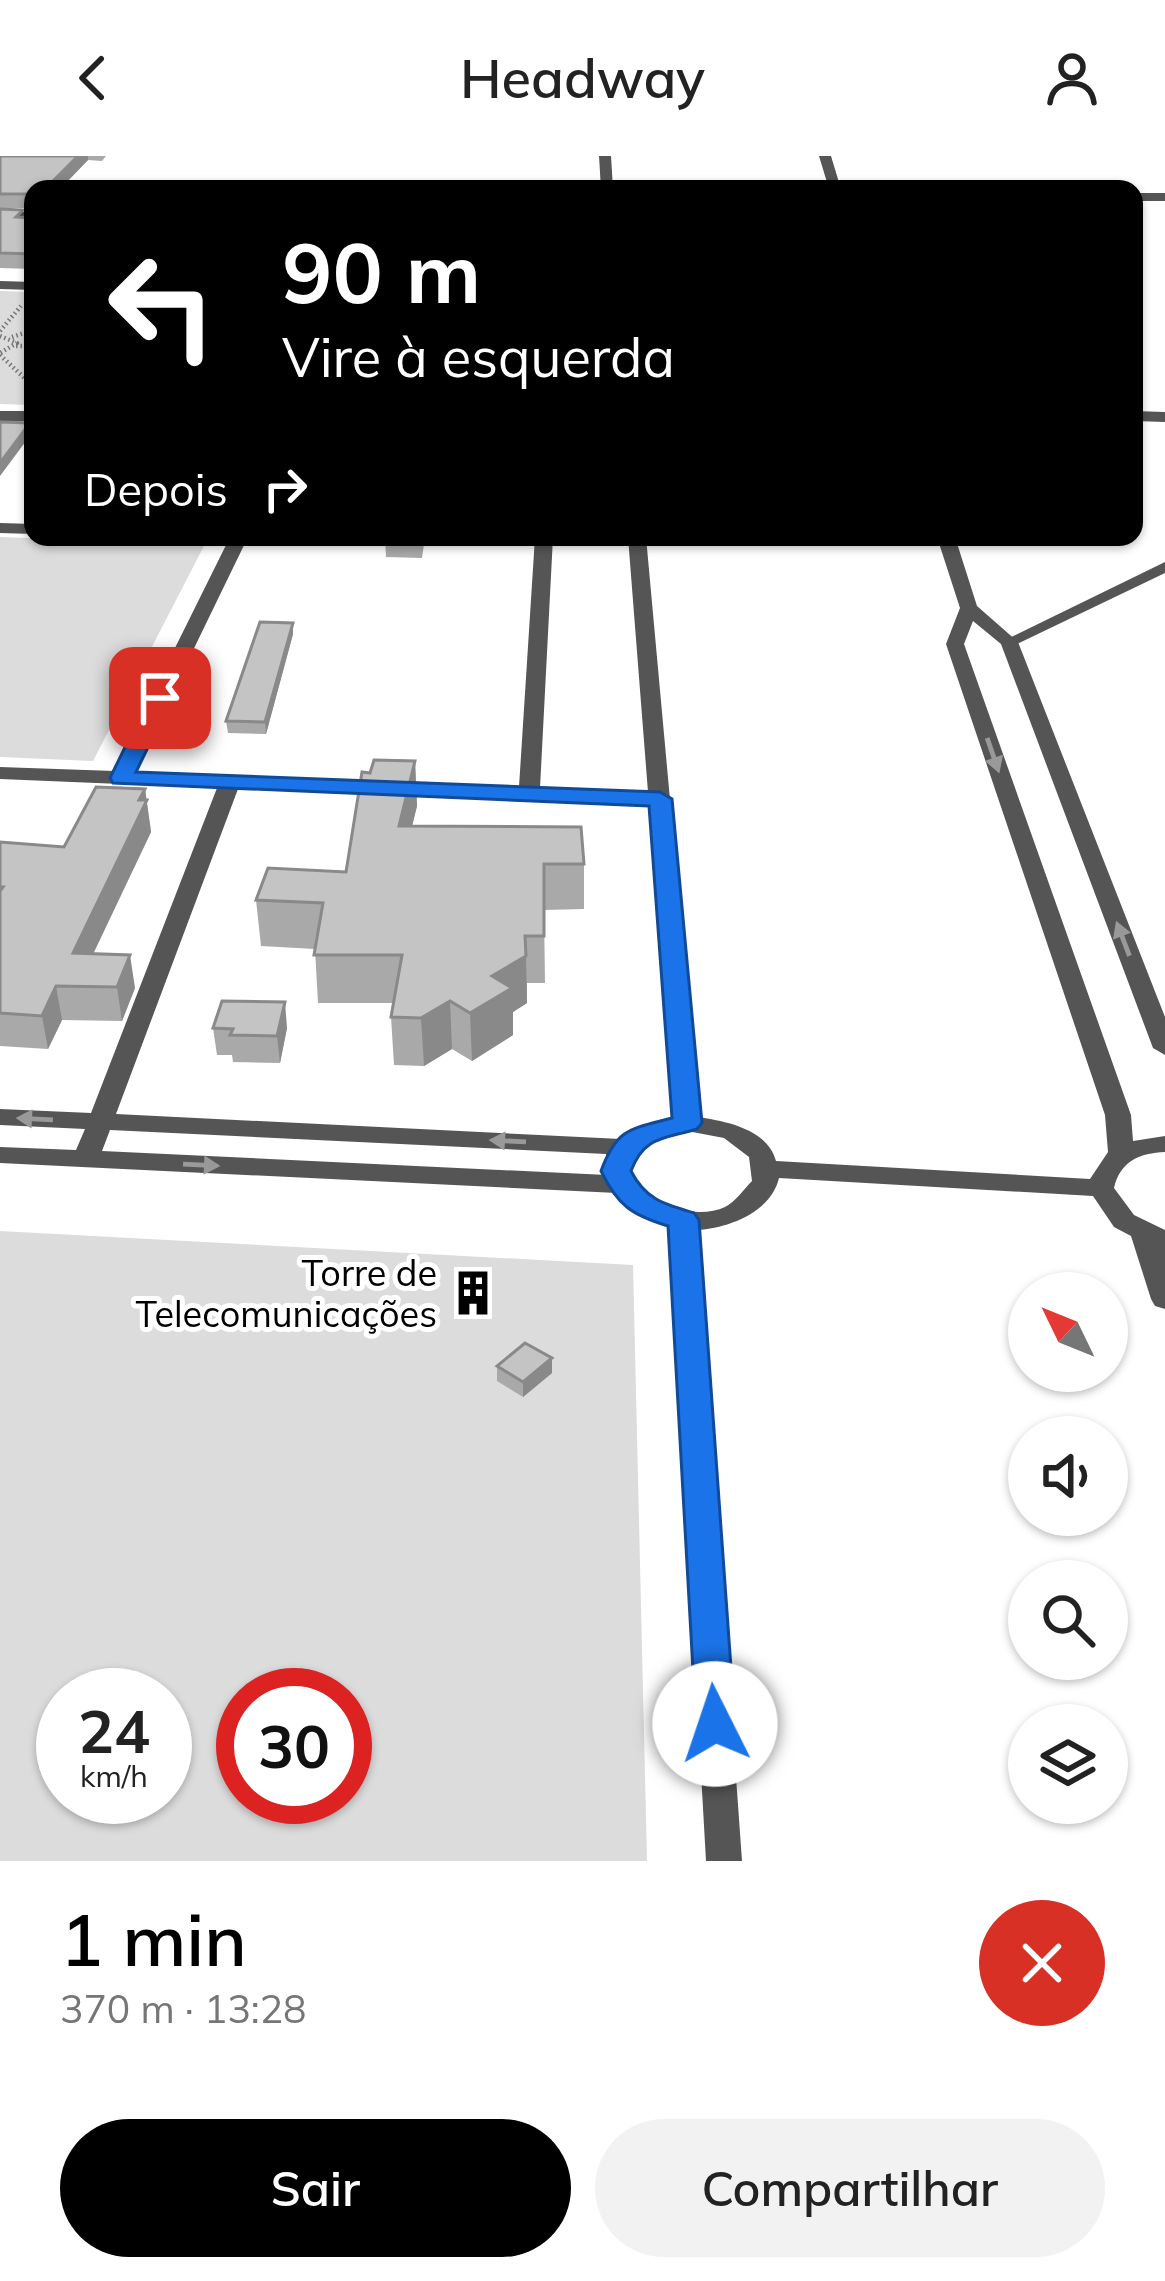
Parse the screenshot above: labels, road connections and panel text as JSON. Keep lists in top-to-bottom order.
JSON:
{
  "places": {
    "building": ["Torre de Telecomunicações"]
  },
  "north": "top left",
  "page": {
    "header": "Headway",
    "turn": ["90 m", "Vire à esquerda"],
    "then": "Depois",
    "speed": "24 km/h",
    "limit": "30",
    "heading": ["1 min", "370 m · 13:28"],
    "buttons": ["Sair", "Compartilhar"]
  }
}
